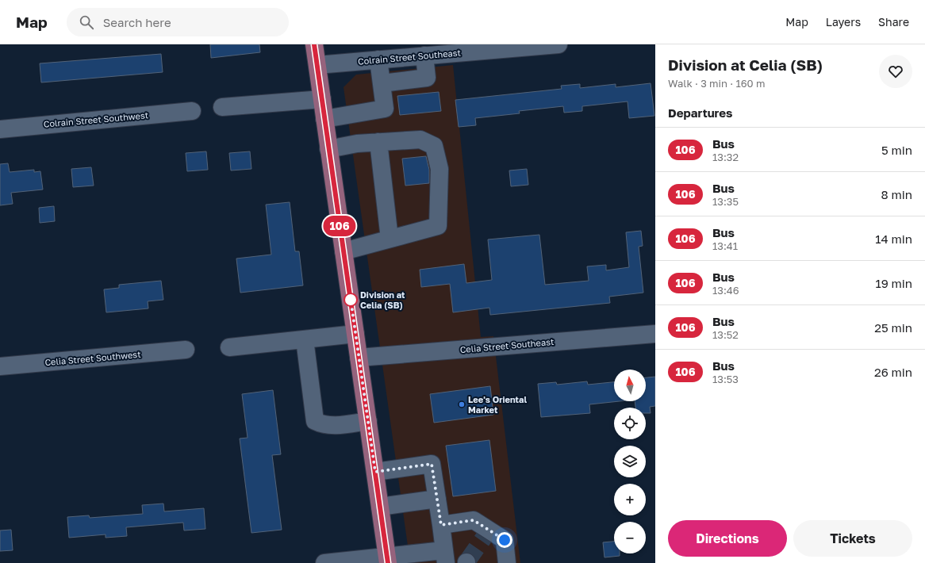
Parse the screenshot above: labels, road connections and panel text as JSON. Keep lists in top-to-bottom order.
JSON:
{
  "streets": {
    "street": [
      "Colrain Street Southeast",
      "Colrain Street Southwest",
      "Celia Street Southeast",
      "Celia Street Southwest"
    ]
  },
  "places": ["Division at Celia (SB)", "Lee's Oriental Market"],
  "lines": ["bus line 106"],
  "north": "top",
  "page": {
    "header": "Map",
    "search": "Search here",
    "nav": ["Map", "Layers", "Share"],
    "on_map": "106",
    "heading": [
      ["Division at Celia (SB)", "Walk · 3 min · 160 m"],
      "Departures"
    ],
    "list": [
      {
        "mark": "106",
        "name": "Bus",
        "note": "13:32",
        "value": "5 min"
      },
      {
        "mark": "106",
        "name": "Bus",
        "note": "13:35",
        "value": "8 min"
      },
      {
        "mark": "106",
        "name": "Bus",
        "note": "13:41",
        "value": "14 min"
      },
      {
        "mark": "106",
        "name": "Bus",
        "note": "13:46",
        "value": "19 min"
      },
      {
        "mark": "106",
        "name": "Bus",
        "note": "13:52",
        "value": "25 min"
      },
      {
        "mark": "106",
        "name": "Bus",
        "note": "13:53",
        "value": "26 min"
      }
    ],
    "map_buttons": ["+", "−"],
    "buttons": ["Directions", "Tickets"]
  }
}
